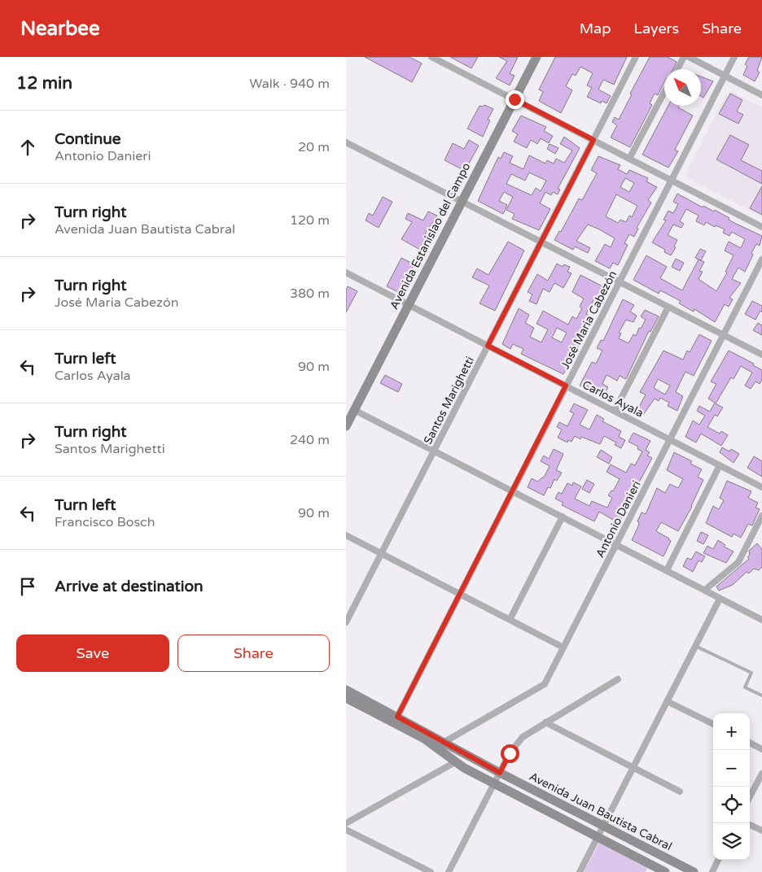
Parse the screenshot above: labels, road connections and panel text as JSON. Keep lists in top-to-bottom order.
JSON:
{
  "streets": {
    "main road": ["Avenida Estanislao del Campo", "Avenida Juan Bautista Cabral"],
    "street": [
      "José Maria Cabezón",
      "Carlos Ayala",
      "Santos Marighetti",
      "Antonio Danieri"
    ]
  },
  "crossings": [
    ["Avenida Estanislao del Campo", "Carlos Ayala"],
    ["José Maria Cabezón", "Carlos Ayala"],
    ["José Maria Cabezón", "Avenida Juan Bautista Cabral"],
    ["Carlos Ayala", "Santos Marighetti"],
    ["Carlos Ayala", "Antonio Danieri"],
    ["Antonio Danieri", "Avenida Juan Bautista Cabral"]
  ],
  "north": "top left",
  "page": {
    "header": "Nearbee",
    "nav": ["Map", "Layers", "Share"],
    "heading": ["12 min", "Walk · 940 m"],
    "list": [
      ["Continue", "Antonio Danieri", "20 m"],
      ["Turn right", "Avenida Juan Bautista Cabral", "120 m"],
      ["Turn right", "José Maria Cabezón", "380 m"],
      ["Turn left", "Carlos Ayala", "90 m"],
      ["Turn right", "Santos Marighetti", "240 m"],
      ["Turn left", "Francisco Bosch", "90 m"],
      "Arrive at destination"
    ],
    "buttons": ["Save", "Share"],
    "map_buttons": ["+", "−"]
  }
}
